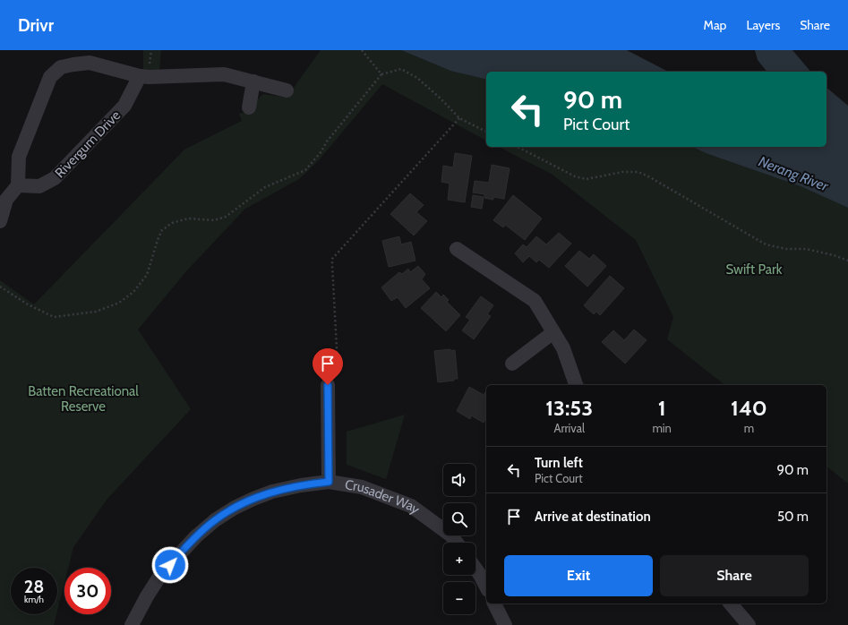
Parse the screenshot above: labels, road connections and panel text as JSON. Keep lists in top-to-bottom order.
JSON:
{
  "streets": {
    "street": ["Rivergum Drive", "Crusader Way"]
  },
  "water": ["Nerang River"],
  "parks": ["Swift Park", "Batten Recreational Reserve"],
  "page": {
    "header": "Drivr",
    "nav": ["Map", "Layers", "Share"],
    "turn": ["90 m", "Pict Court"],
    "eta": [
      "13:53",
      "Arrival",
      "1",
      "min",
      "140",
      "m"
    ],
    "list": [
      {
        "name": "Turn left",
        "note": "Pict Court",
        "value": "90 m"
      },
      {
        "name": "Arrive at destination",
        "value": "50 m"
      }
    ],
    "map_buttons": ["+", "−"],
    "buttons": ["Exit", "Share"],
    "speed": "28 km/h",
    "limit": "30"
  }
}
